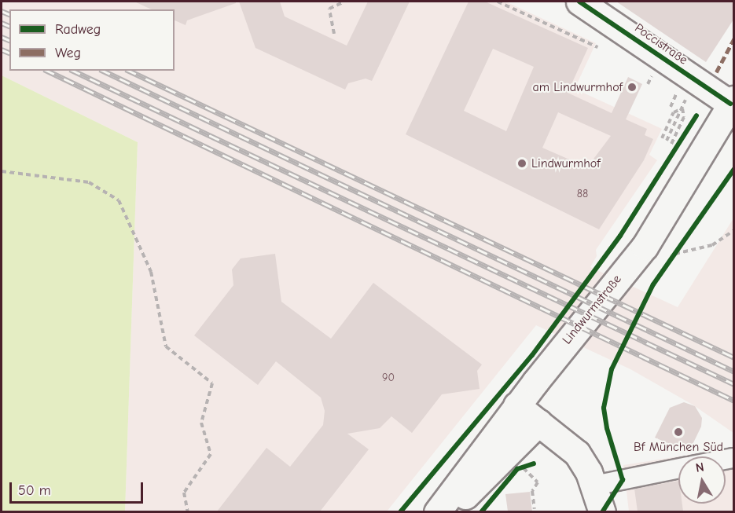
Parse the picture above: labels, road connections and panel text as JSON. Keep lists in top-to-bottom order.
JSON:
{
  "streets": {
    "main road": ["Poccistraße", "Lindwurmstraße"]
  },
  "crossings": [
    ["Poccistraße", "Lindwurmstraße"]
  ],
  "places": ["am Lindwurmhof", "Lindwurmhof", "Bf München Süd"],
  "house_numbers": ["88", "90"],
  "legend": ["Radweg", "Weg"],
  "scale_bar": "50 m",
  "north": "top"
}
